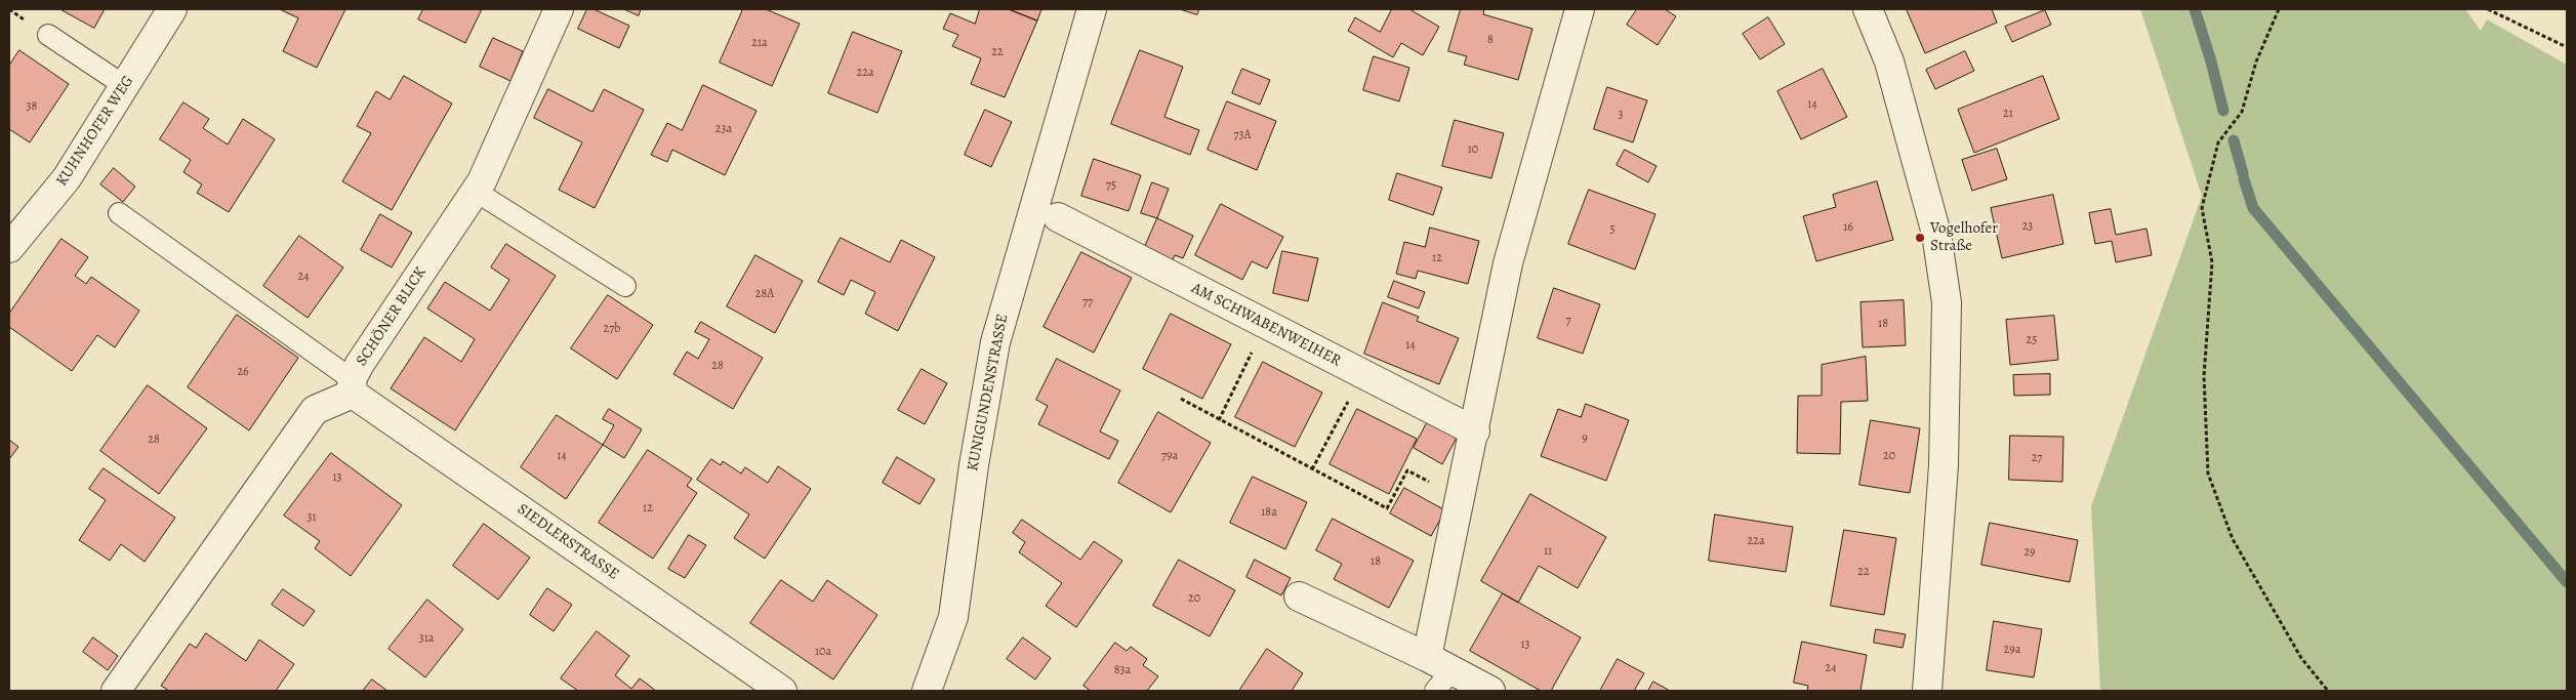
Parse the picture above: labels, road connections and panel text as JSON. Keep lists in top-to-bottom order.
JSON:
{
  "streets": {
    "street": [
      "KUHNHOFER WEG",
      "SCHÖNER BLICK",
      "AM SCHWABENWEIHER",
      "KUNIGUNDENSTRASSE",
      "SIEDLERSTRASSE"
    ]
  },
  "crossings": [
    ["SCHÖNER BLICK", "SIEDLERSTRASSE"]
  ],
  "places": ["Vogelhofer Straße"],
  "house_numbers": [
    "8",
    "21a",
    "22",
    "22a",
    "14",
    "38",
    "21",
    "3",
    "23a",
    "73A",
    "10",
    "75",
    "23",
    "16",
    "5",
    "12",
    "24",
    "28A",
    "77",
    "7",
    "18",
    "27b",
    "25",
    "14",
    "28",
    "26",
    "9",
    "28",
    "14",
    "79a",
    "20",
    "27",
    "13",
    "12",
    "18a",
    "31",
    "22a",
    "11",
    "29",
    "18",
    "22",
    "20",
    "31a",
    "13",
    "29a",
    "10a",
    "24",
    "83a"
  ]
}
